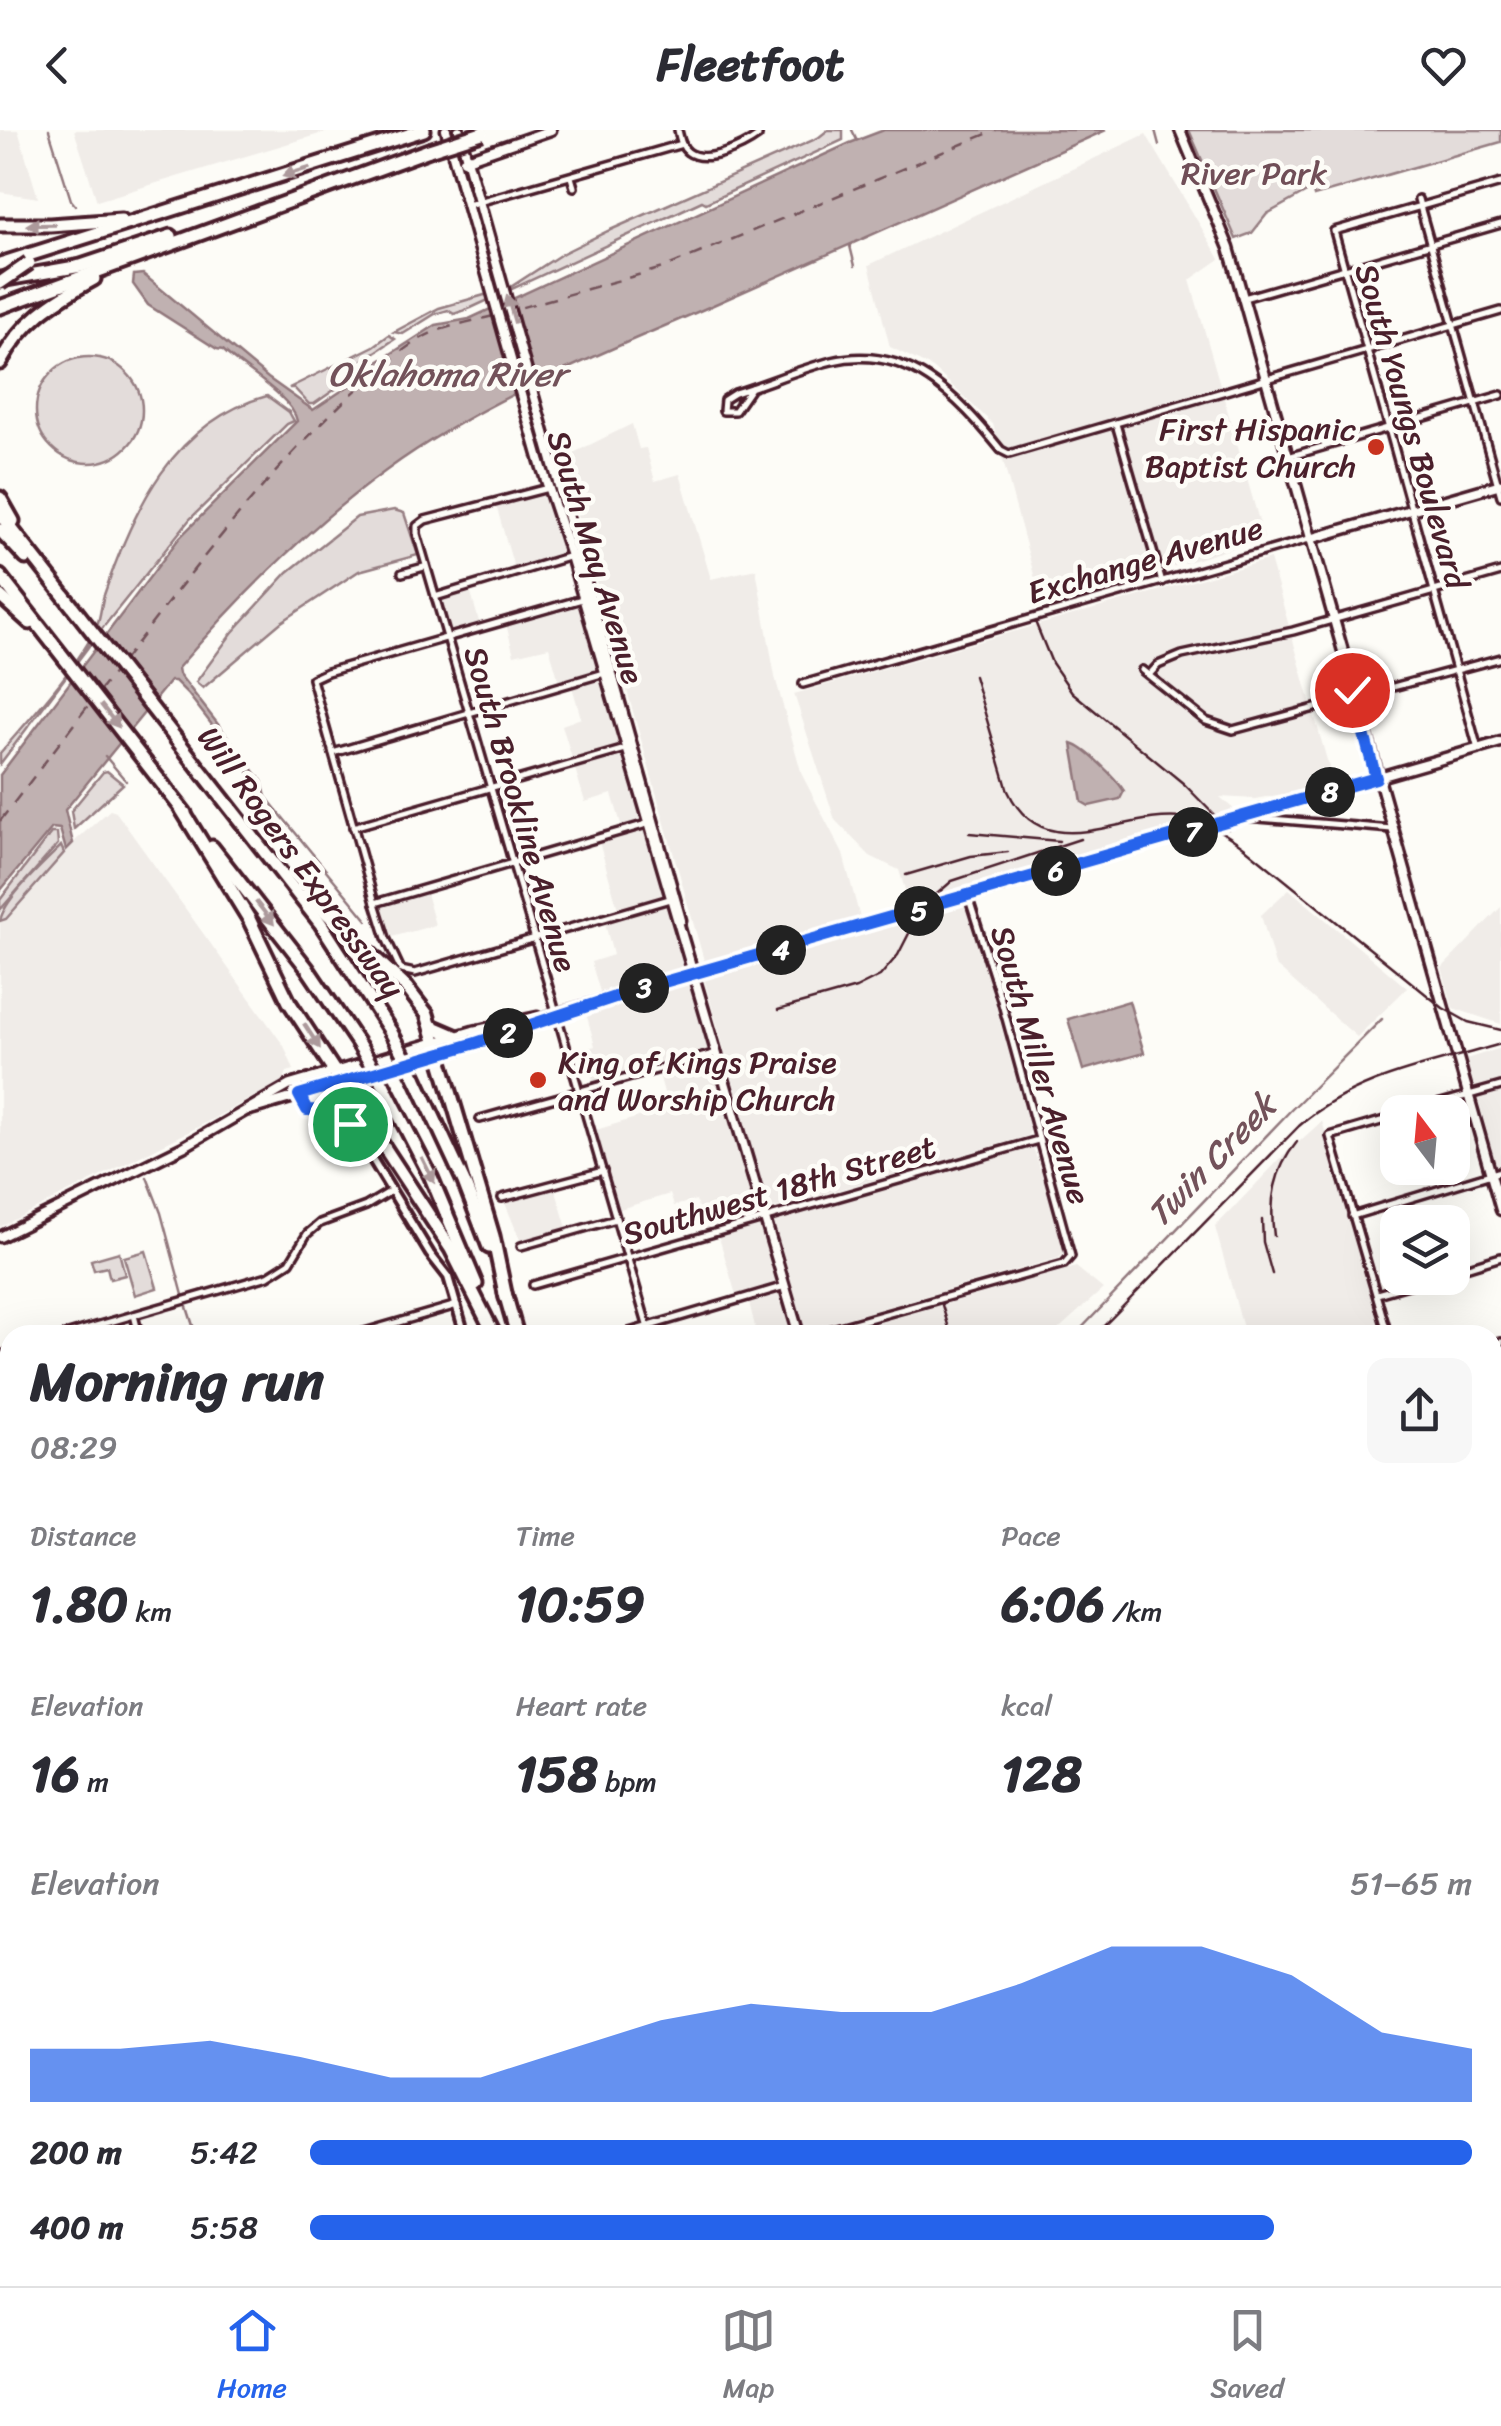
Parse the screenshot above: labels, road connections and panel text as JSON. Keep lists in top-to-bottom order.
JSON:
{
  "streets": {
    "highway": ["Will Rogers Expressway"],
    "main road": ["South May Avenue", "Exchange Avenue"],
    "street": [
      "South Youngs Boulevard",
      "South Brookline Avenue",
      "South Miller Avenue",
      "Southwest 18th Street"
    ]
  },
  "crossings": [
    ["South Youngs Boulevard", "Exchange Avenue"],
    ["South May Avenue", "South Brookline Avenue"],
    ["South May Avenue", "Southwest 18th Street"],
    ["South Brookline Avenue", "Southwest 18th Street"],
    ["South Miller Avenue", "Southwest 18th Street"]
  ],
  "water": ["Oklahoma River", "Twin Creek"],
  "parks": ["River Park"],
  "places": ["First Hispanic Baptist Church", "King of Kings Praise and Worship Church"],
  "north": "top",
  "page": {
    "header": "Fleetfoot",
    "pins": [
      "8",
      "7",
      "6",
      "5",
      "4",
      "3",
      "2"
    ],
    "heading": ["Morning run", "08:29"],
    "stats": [
      ["Distance", "1.80 km"],
      ["Time", "10:59"],
      ["Pace", "6:06 /km"],
      ["Elevation", "16 m"],
      ["Heart rate", "158 bpm"],
      ["kcal", "128"]
    ],
    "chart": ["Elevation", "51–65 m"],
    "list": [
      {
        "name": "200 m",
        "note": "5:42"
      },
      {
        "name": "400 m",
        "note": "5:58"
      }
    ],
    "tabs": ["Home", "Map", "Saved"]
  }
}
